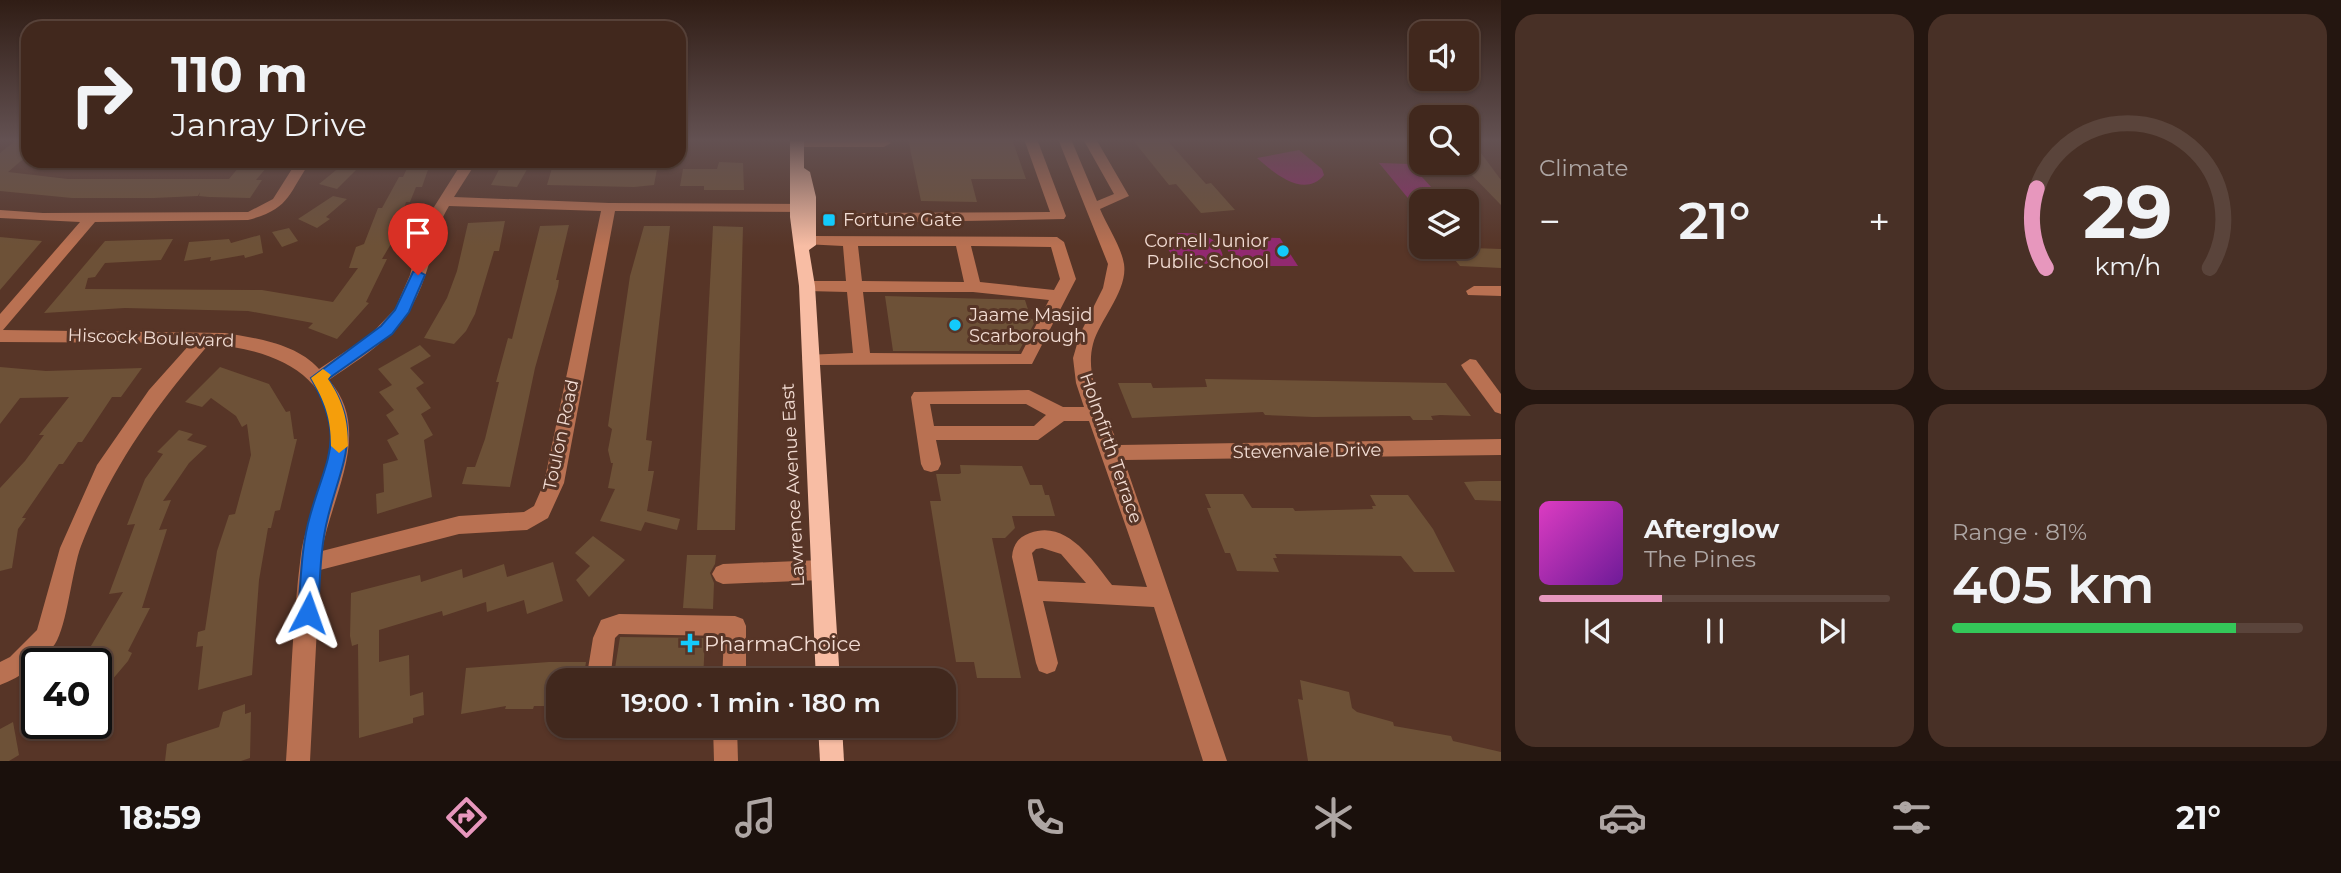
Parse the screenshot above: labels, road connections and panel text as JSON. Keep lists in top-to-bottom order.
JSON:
{
  "streets": {
    "main road": ["Lawrence Avenue East"],
    "street": [
      "Hiscock Boulevard",
      "Toulon Road",
      "Holmfirth Terrace",
      "Stevenvale Drive"
    ]
  },
  "crossings": [
    ["Hiscock Boulevard", "Toulon Road"],
    ["Holmfirth Terrace", "Stevenvale Drive"]
  ],
  "places": {
    "transit": ["Fortune Gate"],
    "other": ["Cornell Junior Public School", "Jaame Masjid Scarborough"],
    "health": ["PharmaChoice"]
  },
  "page": {
    "tile": [
      "Climate",
      ["Range · 81%", "405 km"]
    ],
    "turn": ["110 m", "Janray Drive"],
    "heat": ["−", "21°", "+"],
    "song": ["Afterglow", "The Pines"],
    "limit": "40",
    "trip": "19:00 · 1 min · 180 m",
    "tabs": ["18:59", "21°"],
    "gauge": ["29", "km/h"]
  }
}
